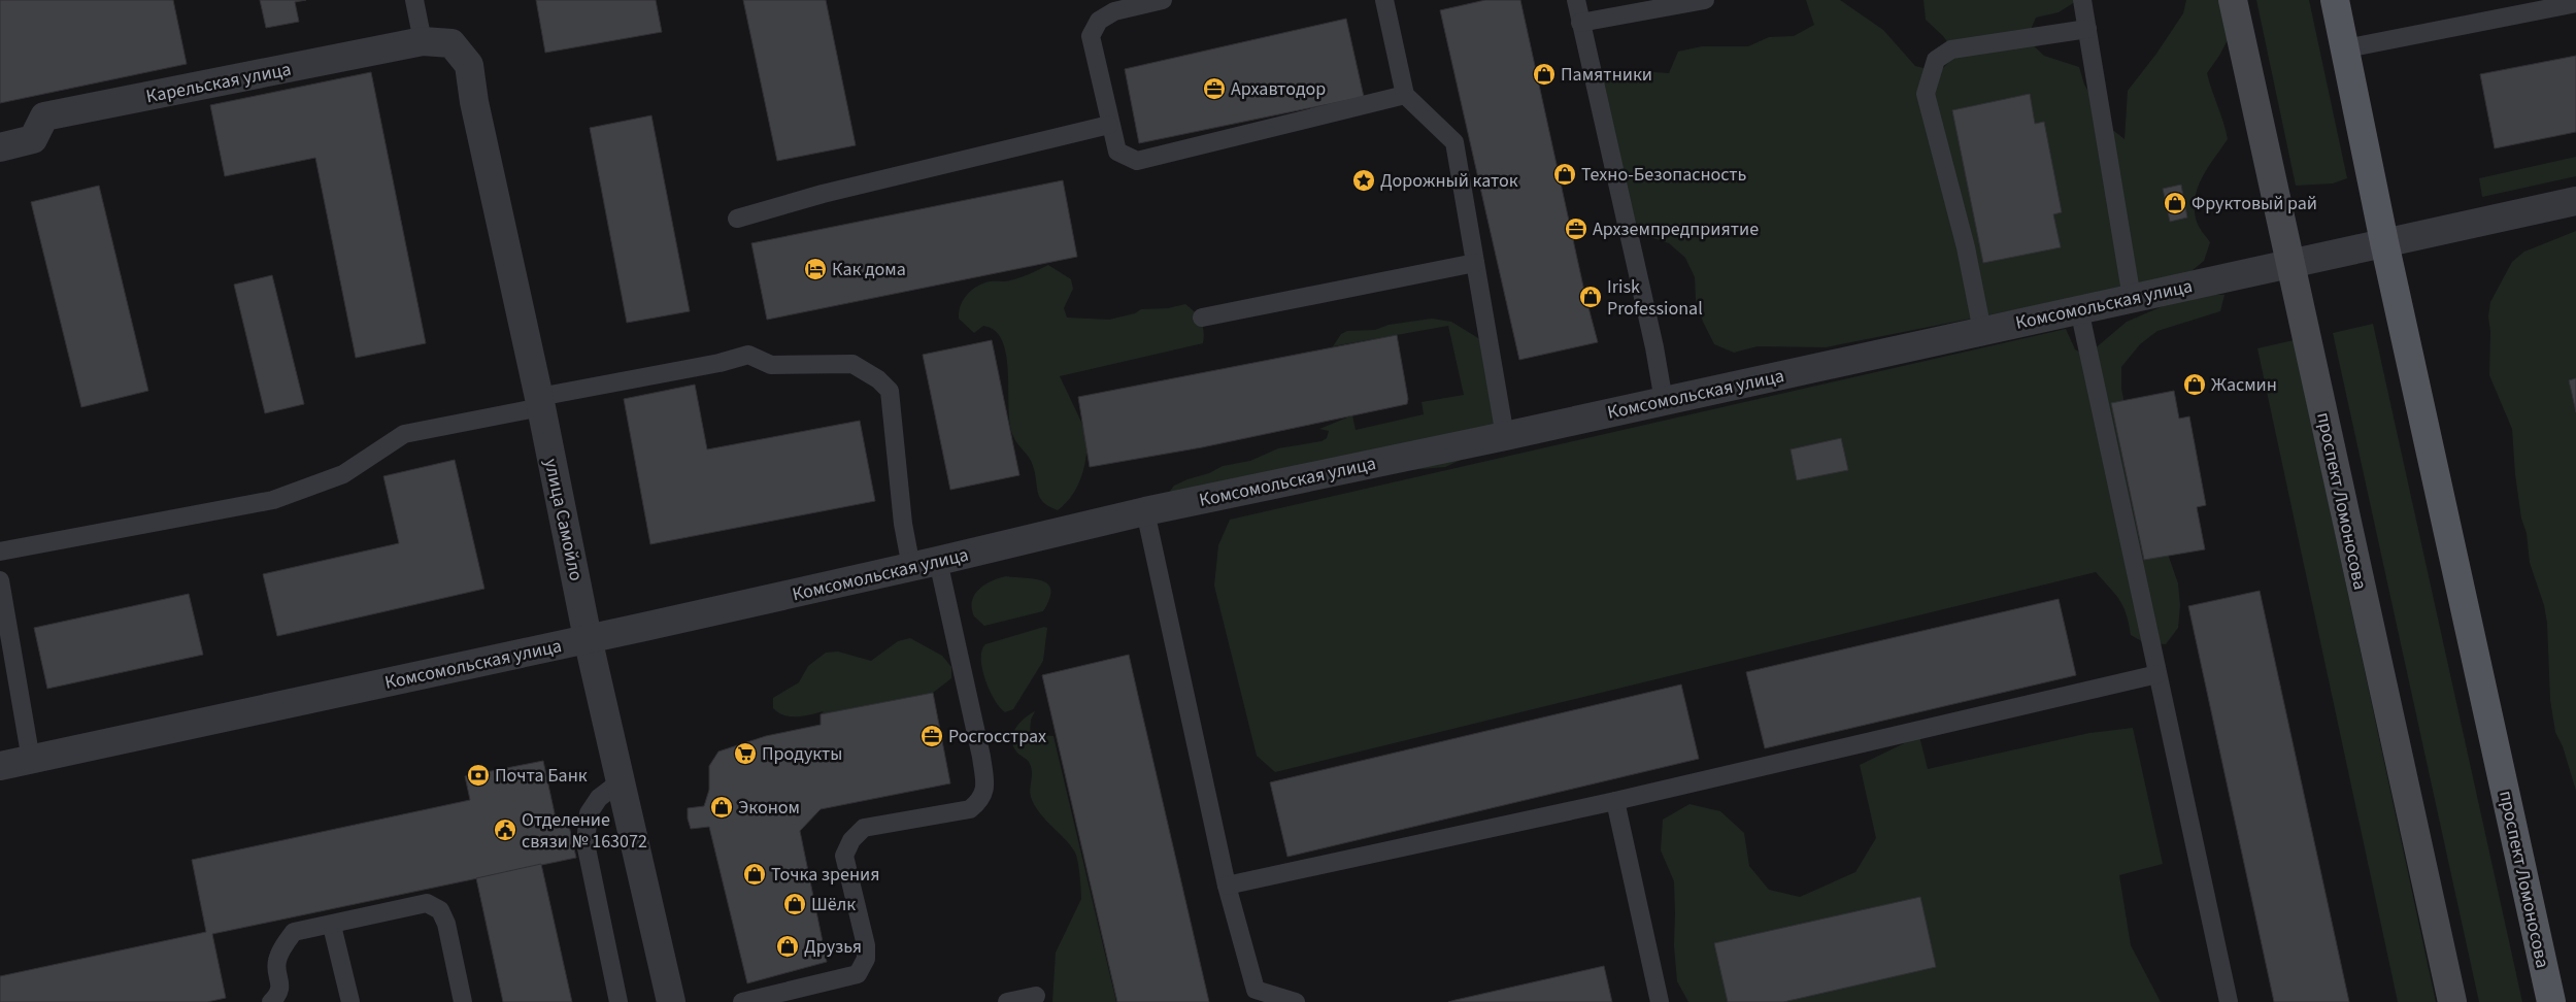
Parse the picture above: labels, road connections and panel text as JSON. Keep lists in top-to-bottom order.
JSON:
{
  "streets": {
    "main road": ["проспект Ломоносова"],
    "street": ["Карельская улица", "Комсомольская улица", "улица Самойло"]
  },
  "crossings": [
    ["Карельская улица", "улица Самойло"],
    ["Комсомольская улица", "проспект Ломоносова"],
    ["Комсомольская улица", "улица Самойло"]
  ],
  "places": {
    "shop": [
      "Памятники",
      "Техно-Безопасность",
      "Фруктовый рай",
      "Irisk Professional",
      "Жасмин",
      "Эконом",
      "Точка зрения",
      "Шёлк",
      "Друзья"
    ],
    "office": ["Архавтодор", "Архземпредприятие", "Росгосстрах"],
    "place": ["Дорожный каток"],
    "hotel": ["Как дома"],
    "supermarket": ["Продукты"],
    "bank": ["Почта Банк"],
    "public building": ["Отделение связи № 163072"]
  }
}
